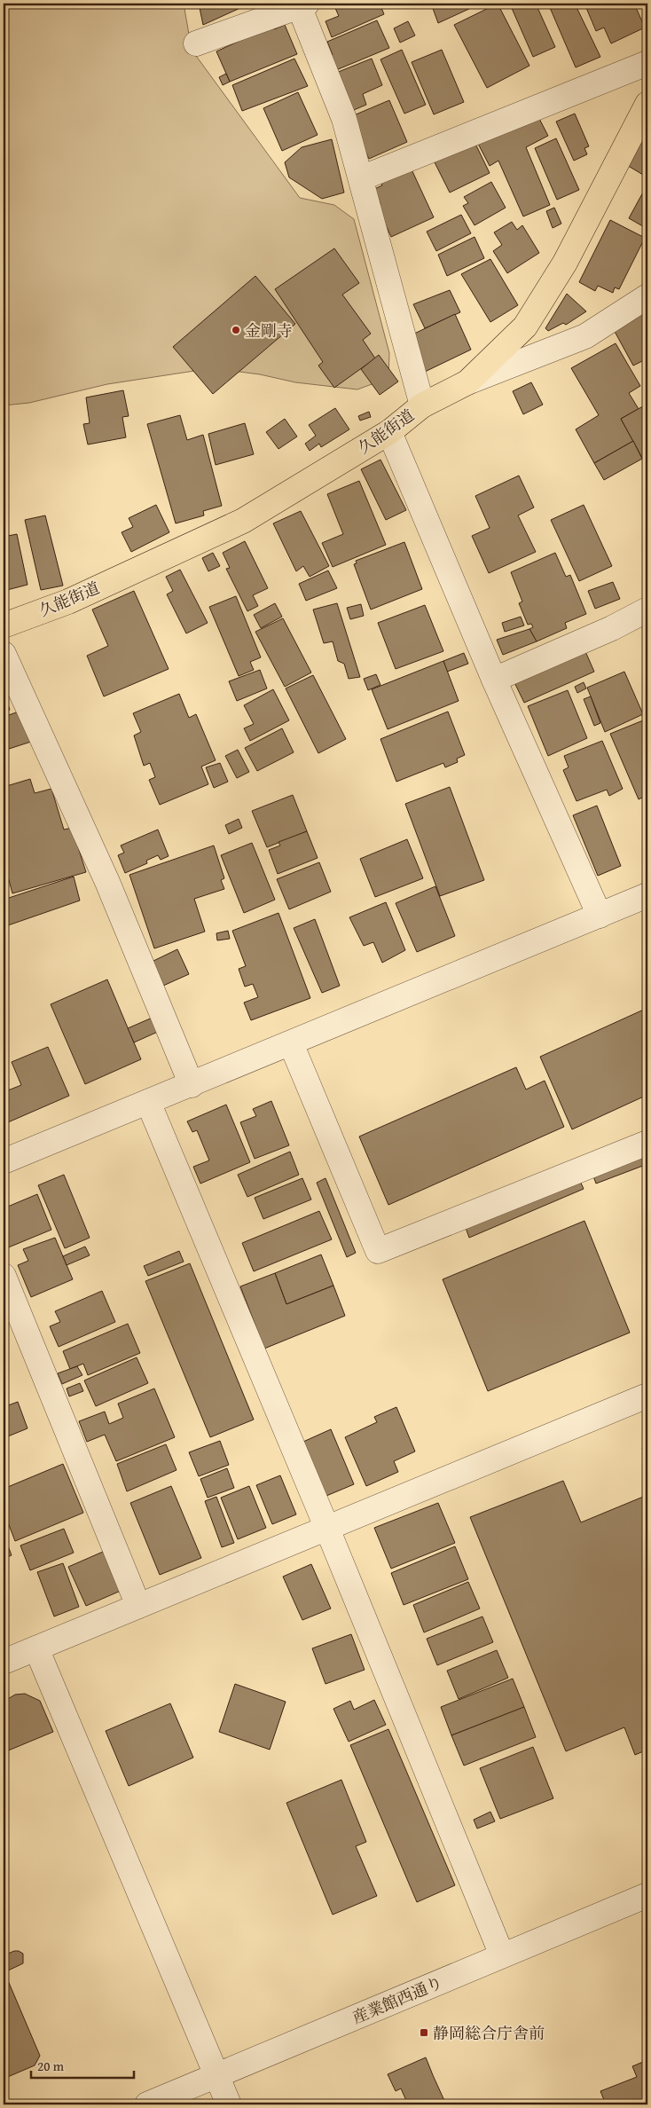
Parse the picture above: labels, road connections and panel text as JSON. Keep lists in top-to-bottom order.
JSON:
{
  "streets": {
    "main road": ["久能街道"],
    "street": ["産業館西通り"]
  },
  "places": {
    "other": ["金剛寺"],
    "transit": ["静岡総合庁舎前"]
  },
  "scale_bar": "20 m"
}
